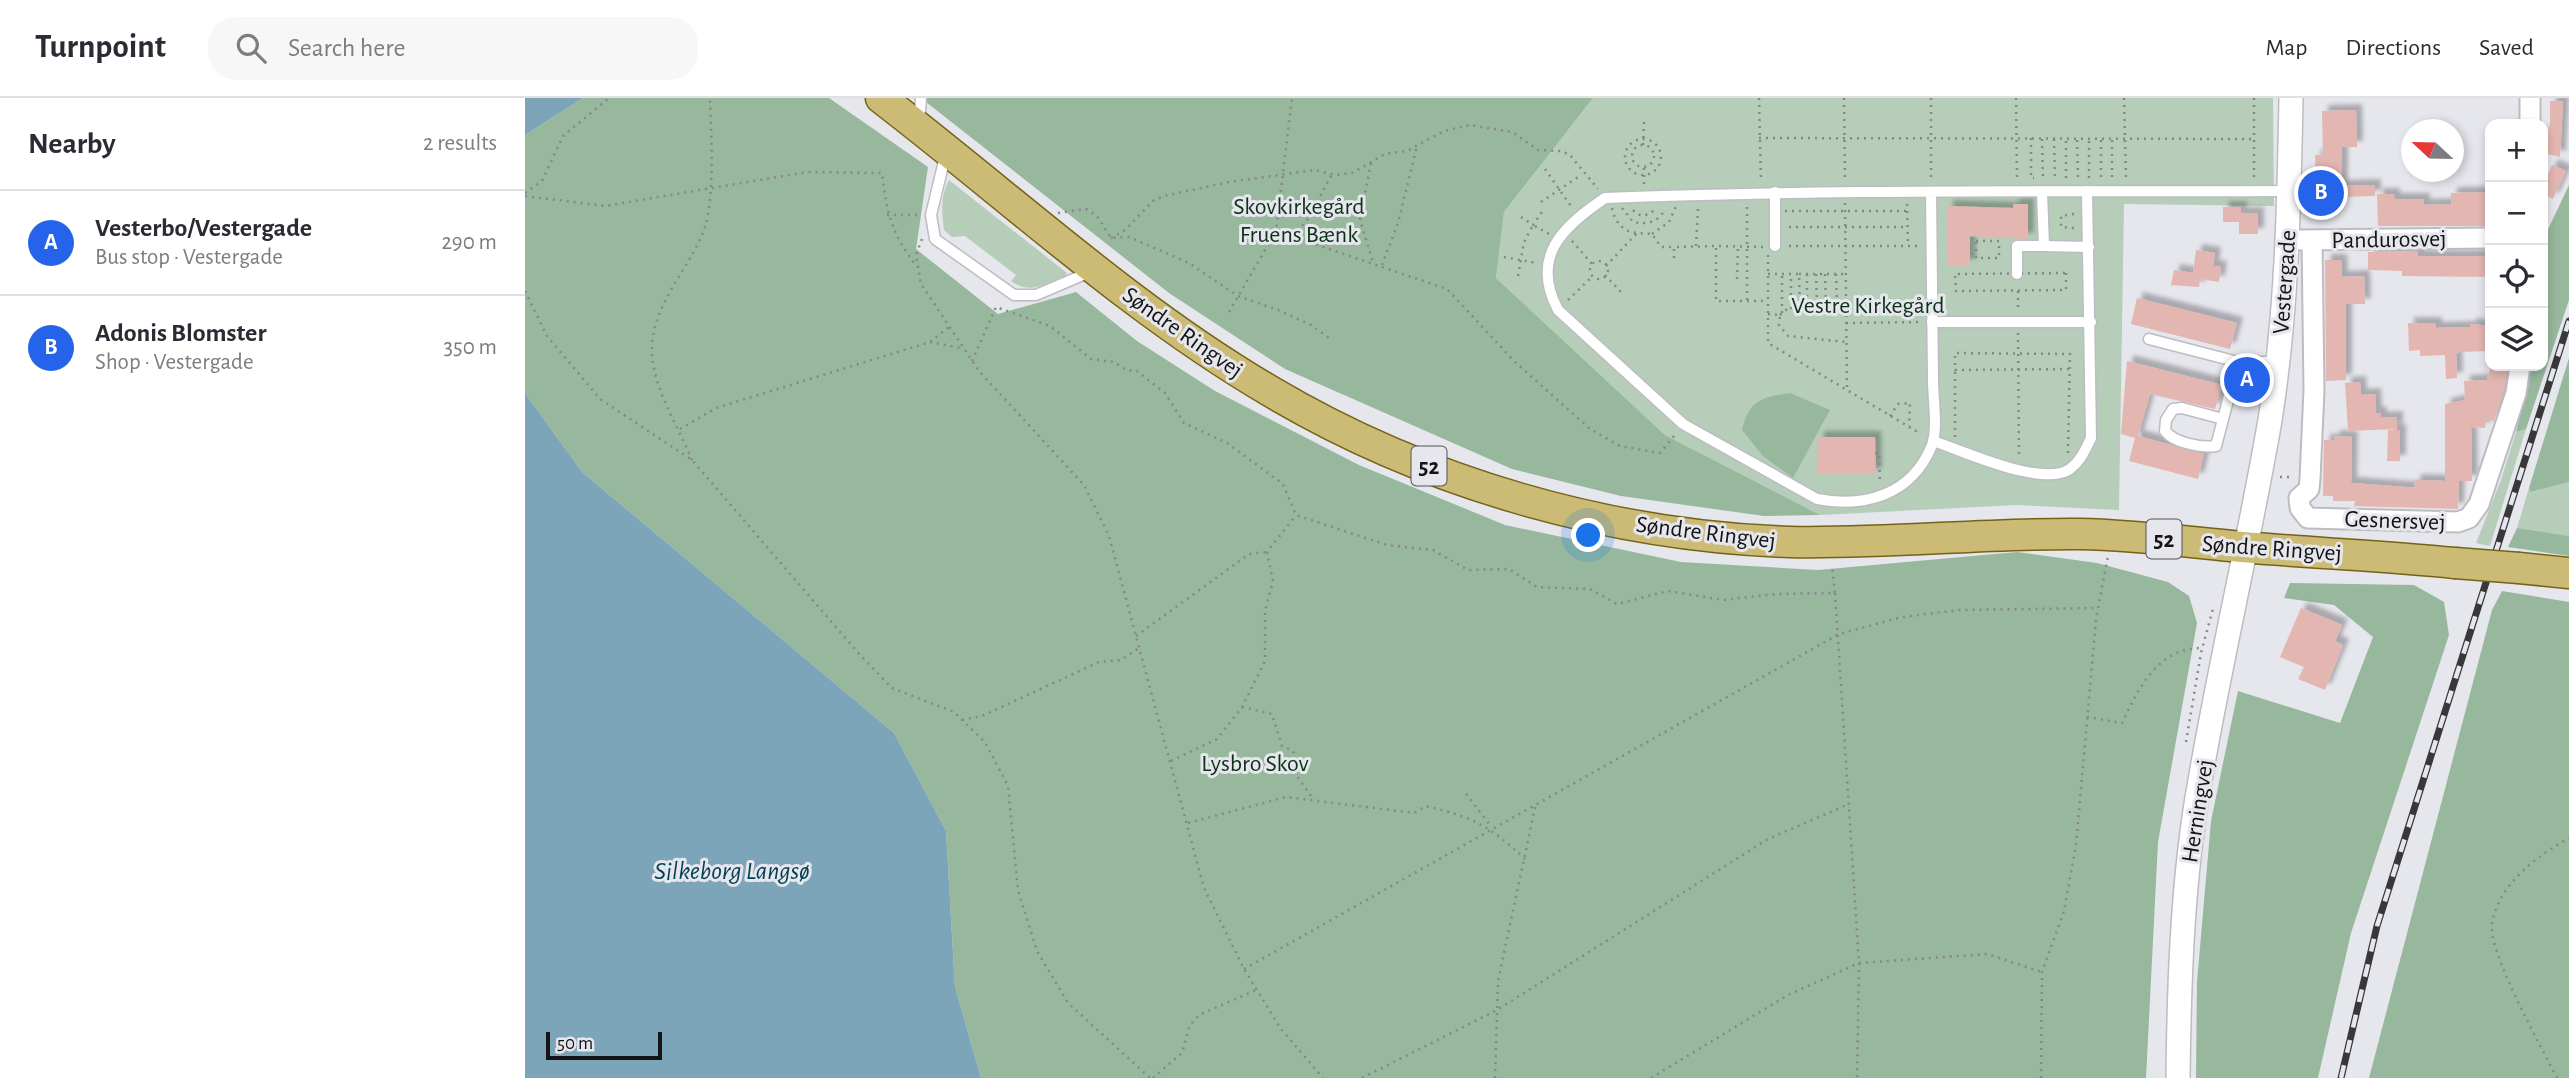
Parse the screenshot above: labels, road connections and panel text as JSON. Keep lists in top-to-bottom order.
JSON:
{
  "streets": {
    "main road": ["Søndre Ringvej", "52"],
    "street": [
      "Pandurosvej",
      "Vestergade",
      "Gesnersvej",
      "Herningvej"
    ]
  },
  "crossings": [
    ["Pandurosvej", "Vestergade"],
    ["Vestergade", "Søndre Ringvej"],
    ["Vestergade", "Herningvej"],
    ["Søndre Ringvej", "Herningvej"]
  ],
  "water": ["Silkeborg Langsø"],
  "parks": ["Skovkirkegård Fruens Bænk", "Vestre Kirkegård", "Lysbro Skov"],
  "scale_bar": "50 m",
  "north": "left",
  "page": {
    "header": "Turnpoint",
    "search": "Search here",
    "nav": ["Map", "Directions", "Saved"],
    "heading": ["Nearby", "2 results"],
    "map_buttons": ["+", "−"],
    "pins": ["B", "A"],
    "list": [
      {
        "mark": "A",
        "name": "Vesterbo/Vestergade",
        "note": "Bus stop · Vestergade",
        "value": "290 m"
      },
      {
        "mark": "B",
        "name": "Adonis Blomster",
        "note": "Shop · Vestergade",
        "value": "350 m"
      }
    ],
    "scale": "50 m"
  }
}
